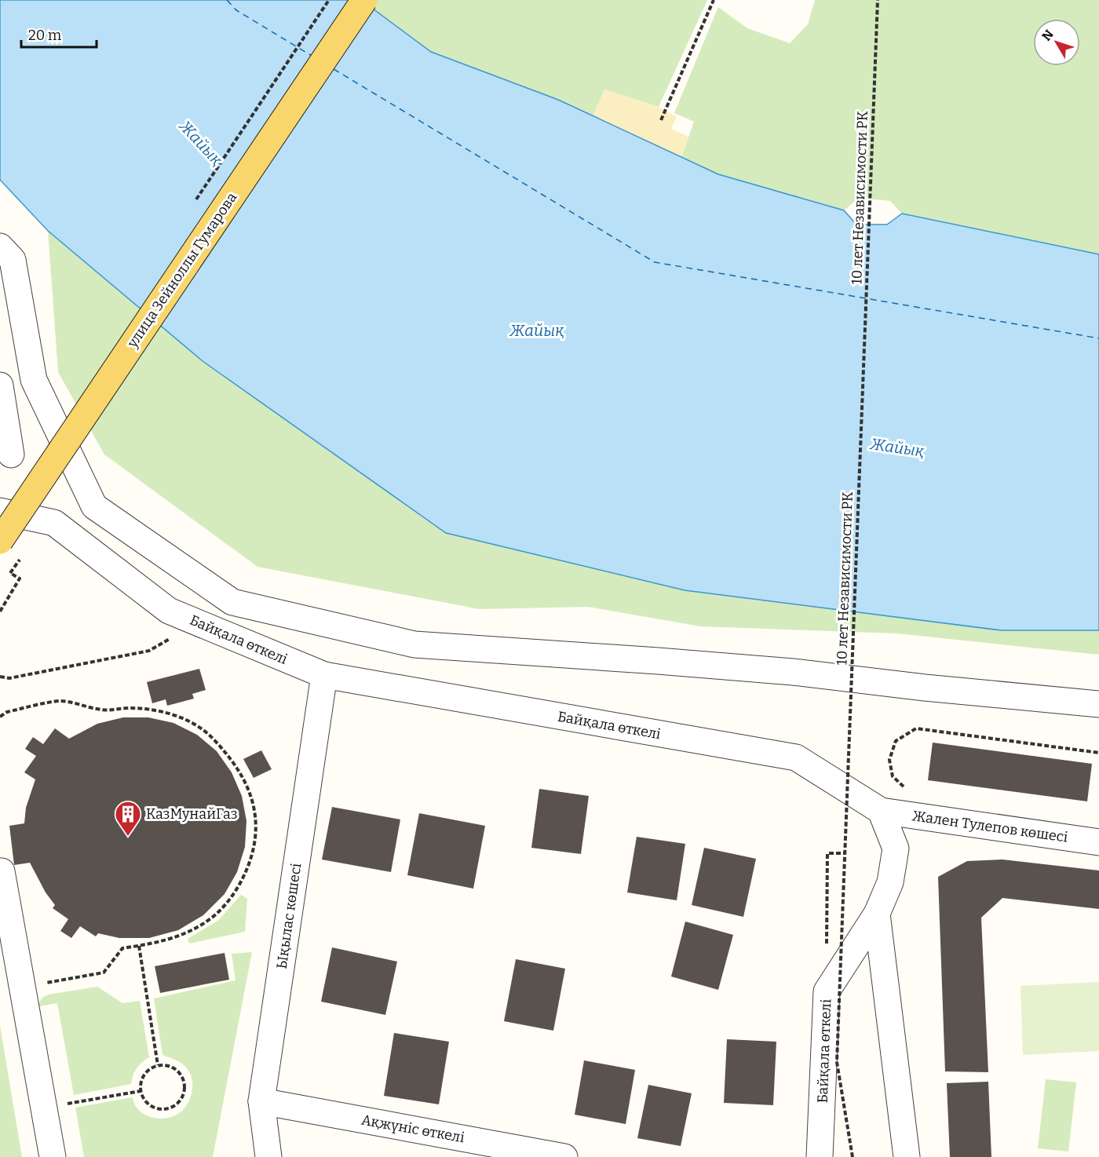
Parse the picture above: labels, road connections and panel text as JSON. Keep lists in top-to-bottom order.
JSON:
{
  "streets": {
    "main road": ["улица Зейноллы Гумарова"],
    "street": [
      "Байқала өткелі",
      "Жален Тулепов көшесі",
      "Ықылас көшесі",
      "Ақжүніс өткелі"
    ],
    "path": ["10 лет Независимости РК"]
  },
  "crossings": [
    ["Байқала өткелі", "Жален Тулепов көшесі"],
    ["Байқала өткелі", "Ықылас көшесі"],
    ["Ықылас көшесі", "Ақжүніс өткелі"]
  ],
  "water": ["Жайық"],
  "places": {
    "building": ["КазМунайГаз"]
  },
  "scale_bar": "20 m",
  "north": "top left"
}
